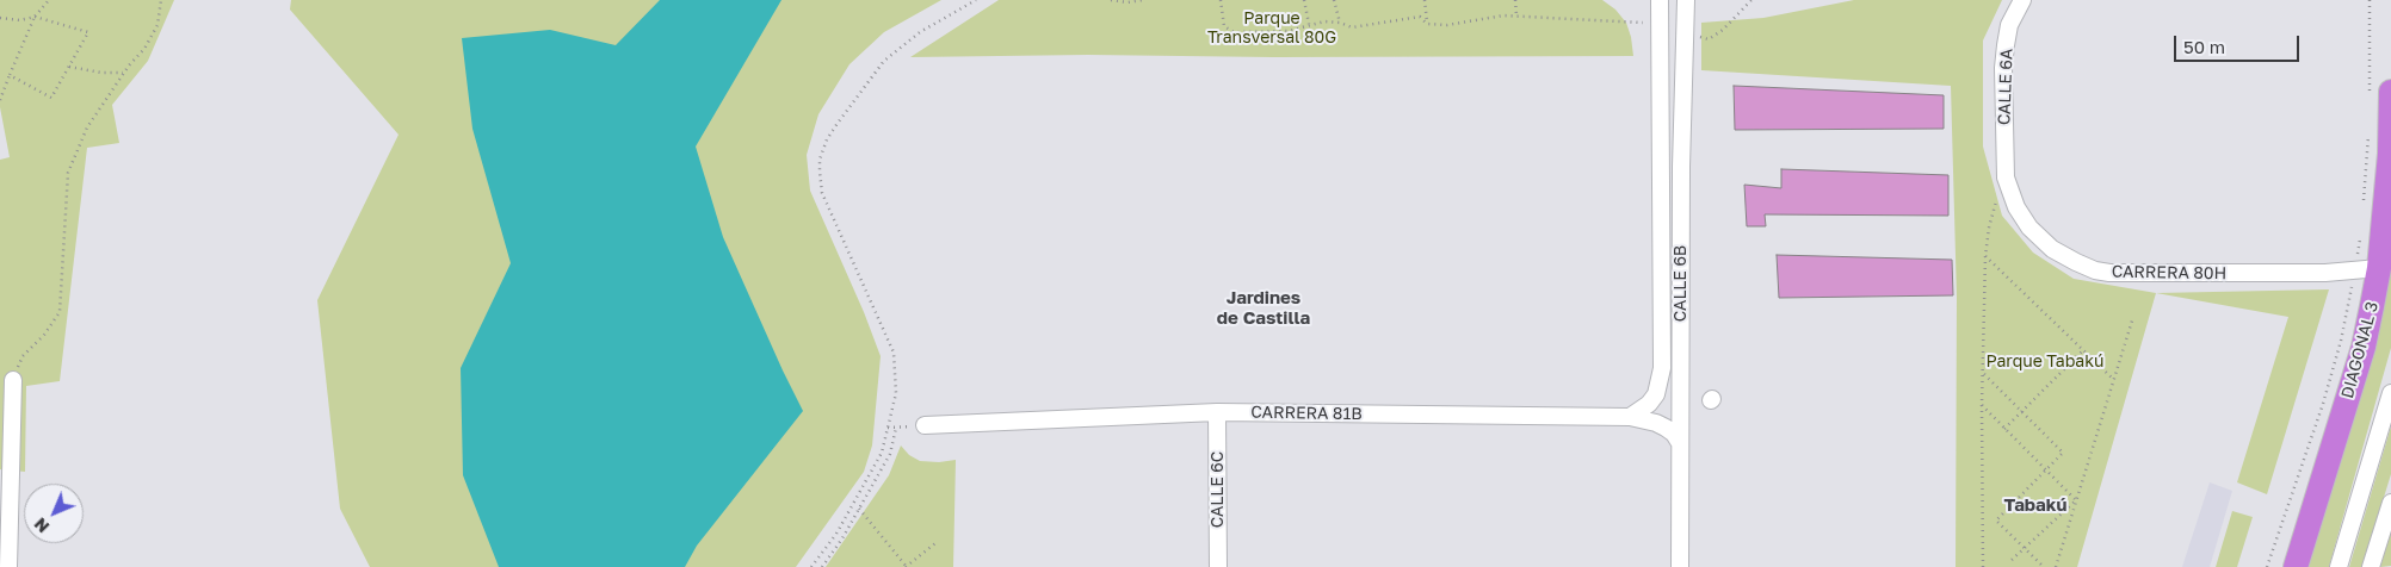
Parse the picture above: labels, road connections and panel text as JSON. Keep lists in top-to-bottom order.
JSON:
{
  "streets": {
    "highway": ["DIAGONAL 3"],
    "street": [
      "CALLE 6A",
      "CARRERA 80H",
      "CALLE 6B",
      "CARRERA 81B",
      "CALLE 6C"
    ]
  },
  "crossings": [
    ["CALLE 6A", "CARRERA 80H"],
    ["CARRERA 80H", "DIAGONAL 3"],
    ["CALLE 6B", "CARRERA 81B"],
    ["CARRERA 81B", "CALLE 6C"]
  ],
  "districts": ["Jardines de Castilla", "Tabakú"],
  "parks": ["Parque Transversal 80G", "Parque Tabakú"],
  "scale_bar": "50 m",
  "north": "bottom left"
}
